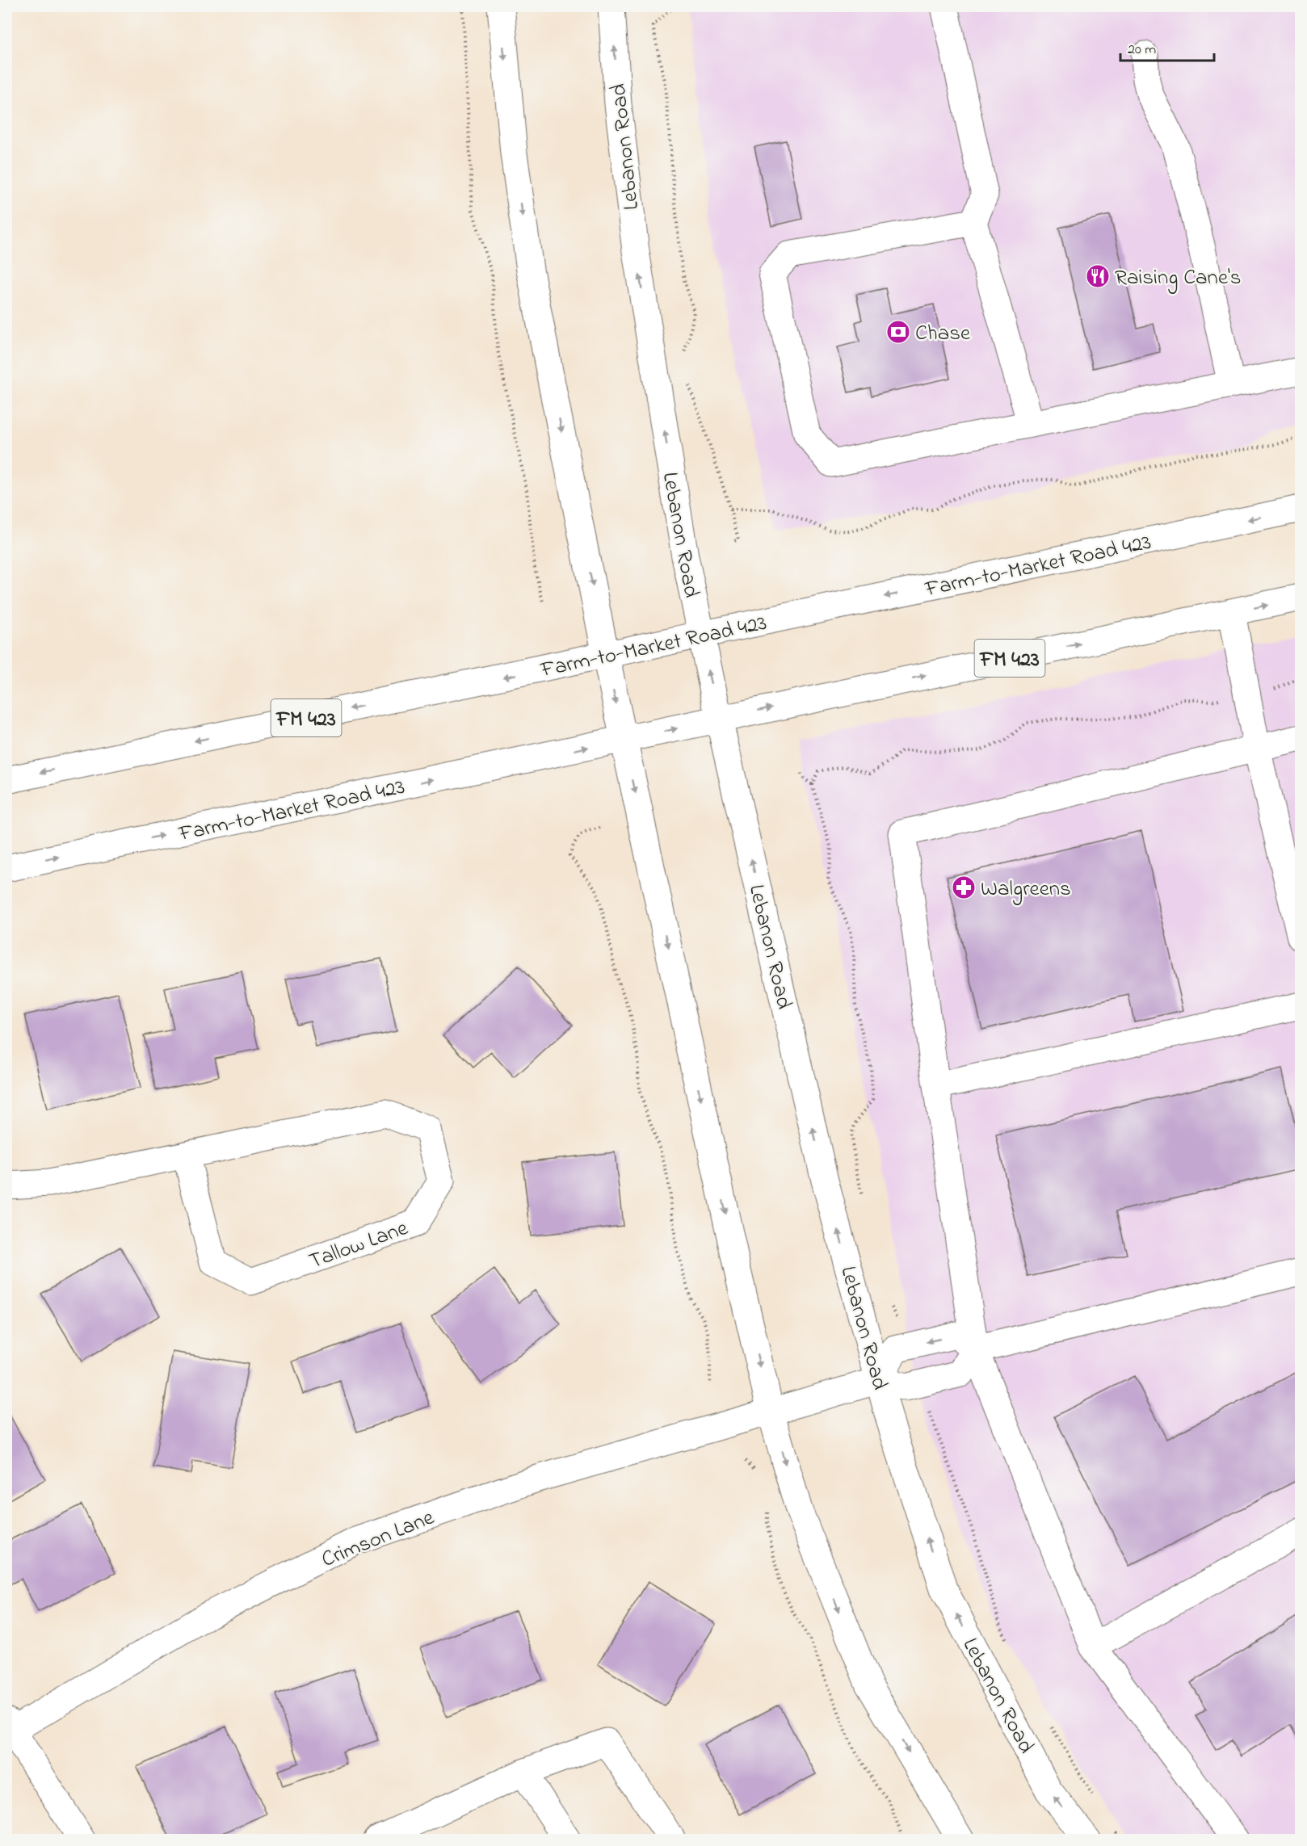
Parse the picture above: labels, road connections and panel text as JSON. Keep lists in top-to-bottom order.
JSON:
{
  "streets": {
    "main road": [
      "Lebanon Road",
      "Farm-to-Market Road 423",
      "FM 423",
      "Tallow Lane",
      "Crimson Lane"
    ]
  },
  "crossings": [
    ["Lebanon Road", "Farm-to-Market Road 423"],
    ["Lebanon Road", "FM 423"],
    ["Lebanon Road", "Crimson Lane"],
    ["Farm-to-Market Road 423", "FM 423"]
  ],
  "places": {
    "restaurant": ["Raising Cane's"],
    "bank": ["Chase"],
    "pharmacy": ["Walgreens"]
  },
  "scale_bar": "20 m"
}
